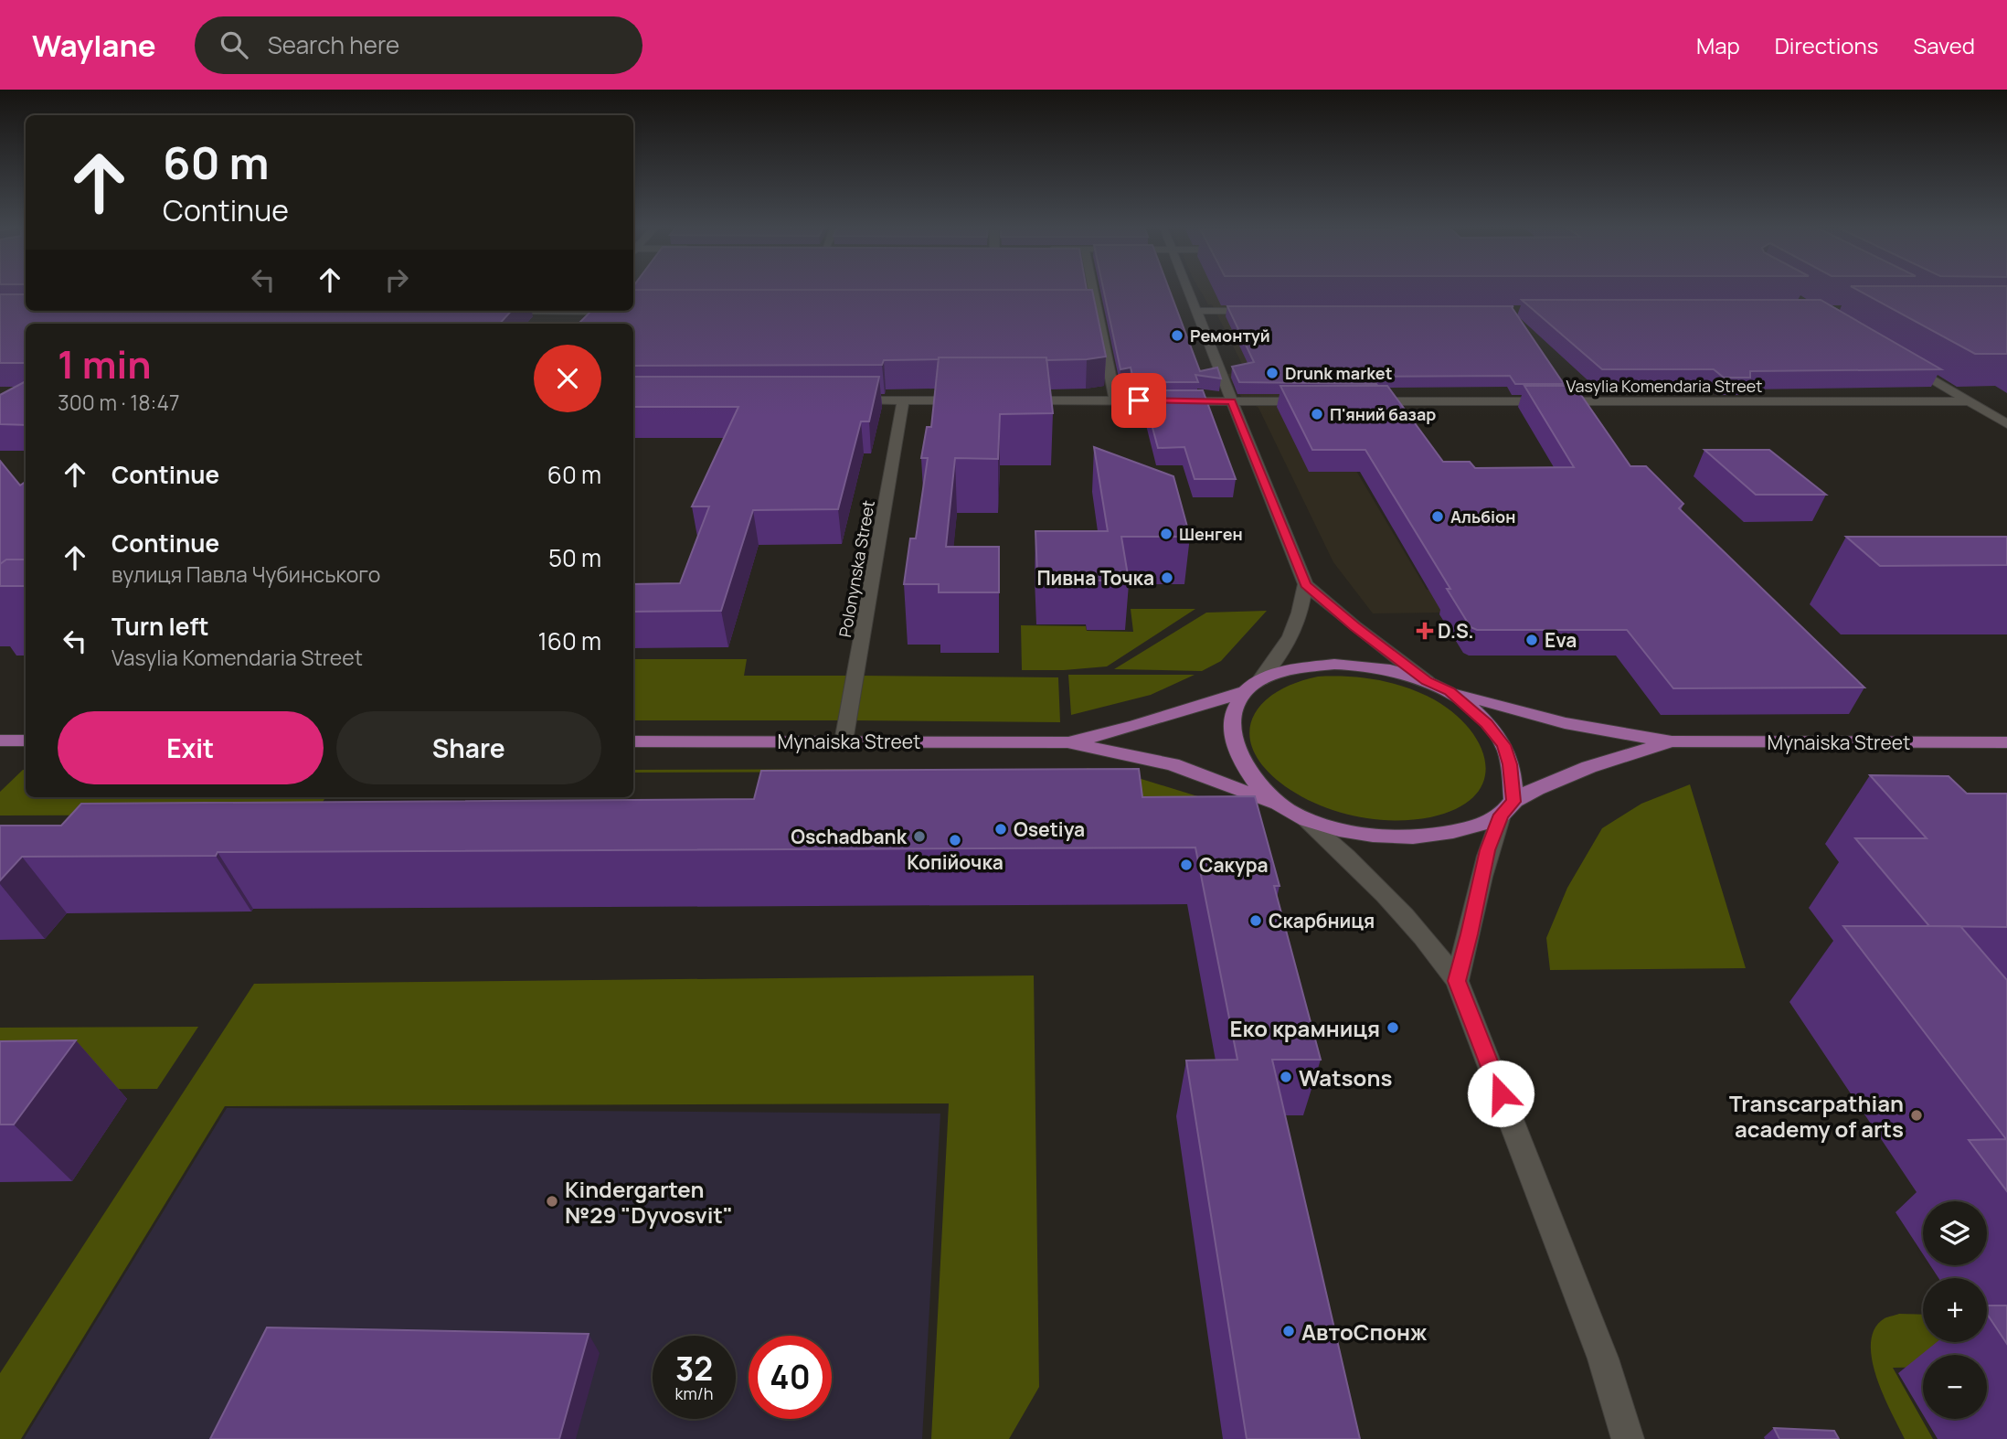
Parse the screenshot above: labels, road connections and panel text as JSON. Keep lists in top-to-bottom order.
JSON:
{
  "streets": {
    "main road": ["Mynaiska Street"],
    "street": ["Vasylia Komendaria Street", "Polonynska Street"]
  },
  "crossings": [
    ["Polonynska Street", "Mynaiska Street"]
  ],
  "places": {
    "other": [
      "Ремонтуй",
      "Drunk market",
      "П'яний базар",
      "Альбіон",
      "Шенген",
      "Пивна Точка",
      "Eva",
      "Osetiya",
      "Oschadbank",
      "Копійочка",
      "Сакура",
      "Скарбниця",
      "Еко крамниця",
      "Watsons",
      "Transcarpathian academy of arts",
      "Kindergarten №29 \"Dyvosvit\"",
      "АвтоСпонж"
    ],
    "health": ["D.S."]
  },
  "page": {
    "header": "Waylane",
    "search": "Search here",
    "nav": ["Map", "Directions", "Saved"],
    "turn": ["60 m", "Continue"],
    "heading": ["1 min", "300 m · 18:47"],
    "list": [
      {
        "name": "Continue",
        "value": "60 m"
      },
      {
        "name": "Continue",
        "note": "вулиця Павла Чубинського",
        "value": "50 m"
      },
      {
        "name": "Turn left",
        "note": "Vasylia Komendaria Street",
        "value": "160 m"
      }
    ],
    "buttons": ["Exit", "Share"],
    "map_buttons": ["+", "−"],
    "speed": "32 km/h",
    "limit": "40"
  }
}
